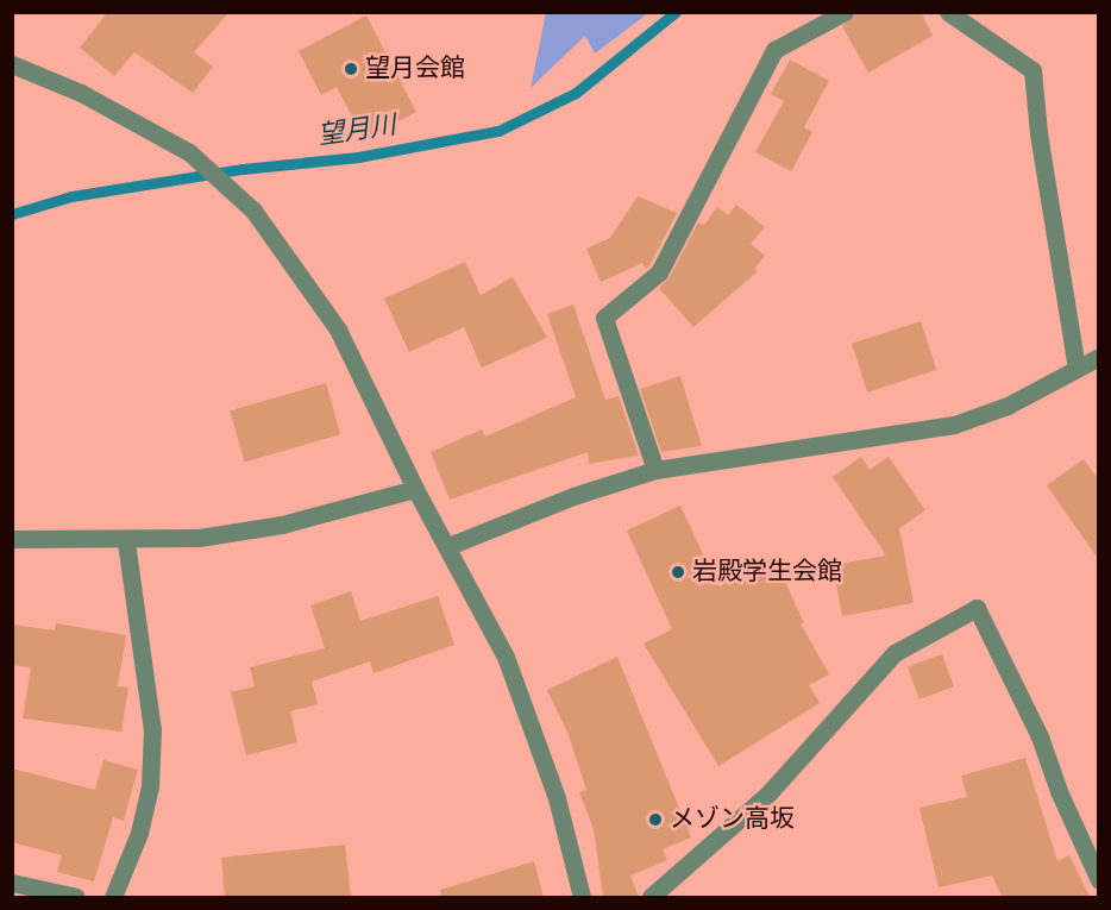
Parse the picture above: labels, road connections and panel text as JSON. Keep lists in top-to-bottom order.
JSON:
{
  "water": ["望月川"],
  "places": ["望月会館", "岩殿学生会館", "メゾン高坂"]
}
